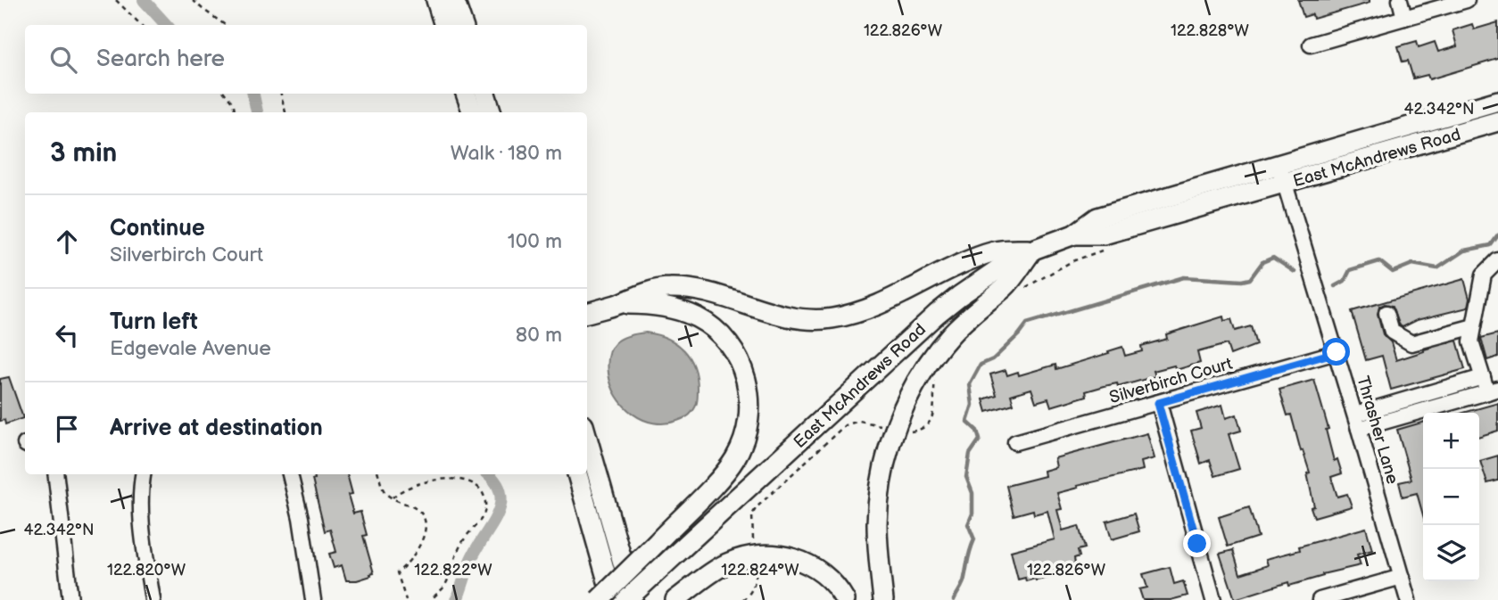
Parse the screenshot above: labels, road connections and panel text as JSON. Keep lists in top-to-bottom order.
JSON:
{
  "streets": {
    "main road": ["East McAndrews Road"],
    "street": ["Silverbirch Court", "Thrasher Lane"]
  },
  "crossings": [
    ["East McAndrews Road", "Thrasher Lane"],
    ["Silverbirch Court", "Thrasher Lane"]
  ],
  "page": {
    "search": "Search here",
    "heading": ["3 min", "Walk · 180 m"],
    "list": [
      ["Continue", "Silverbirch Court", "100 m"],
      ["Turn left", "Edgevale Avenue", "80 m"],
      "Arrive at destination"
    ],
    "map_buttons": ["+", "−"]
  },
  "coordinates": [
    "122.826°W",
    "122.828°W",
    "42.342°N",
    "122.820°W",
    "122.822°W",
    "122.824°W"
  ]
}
